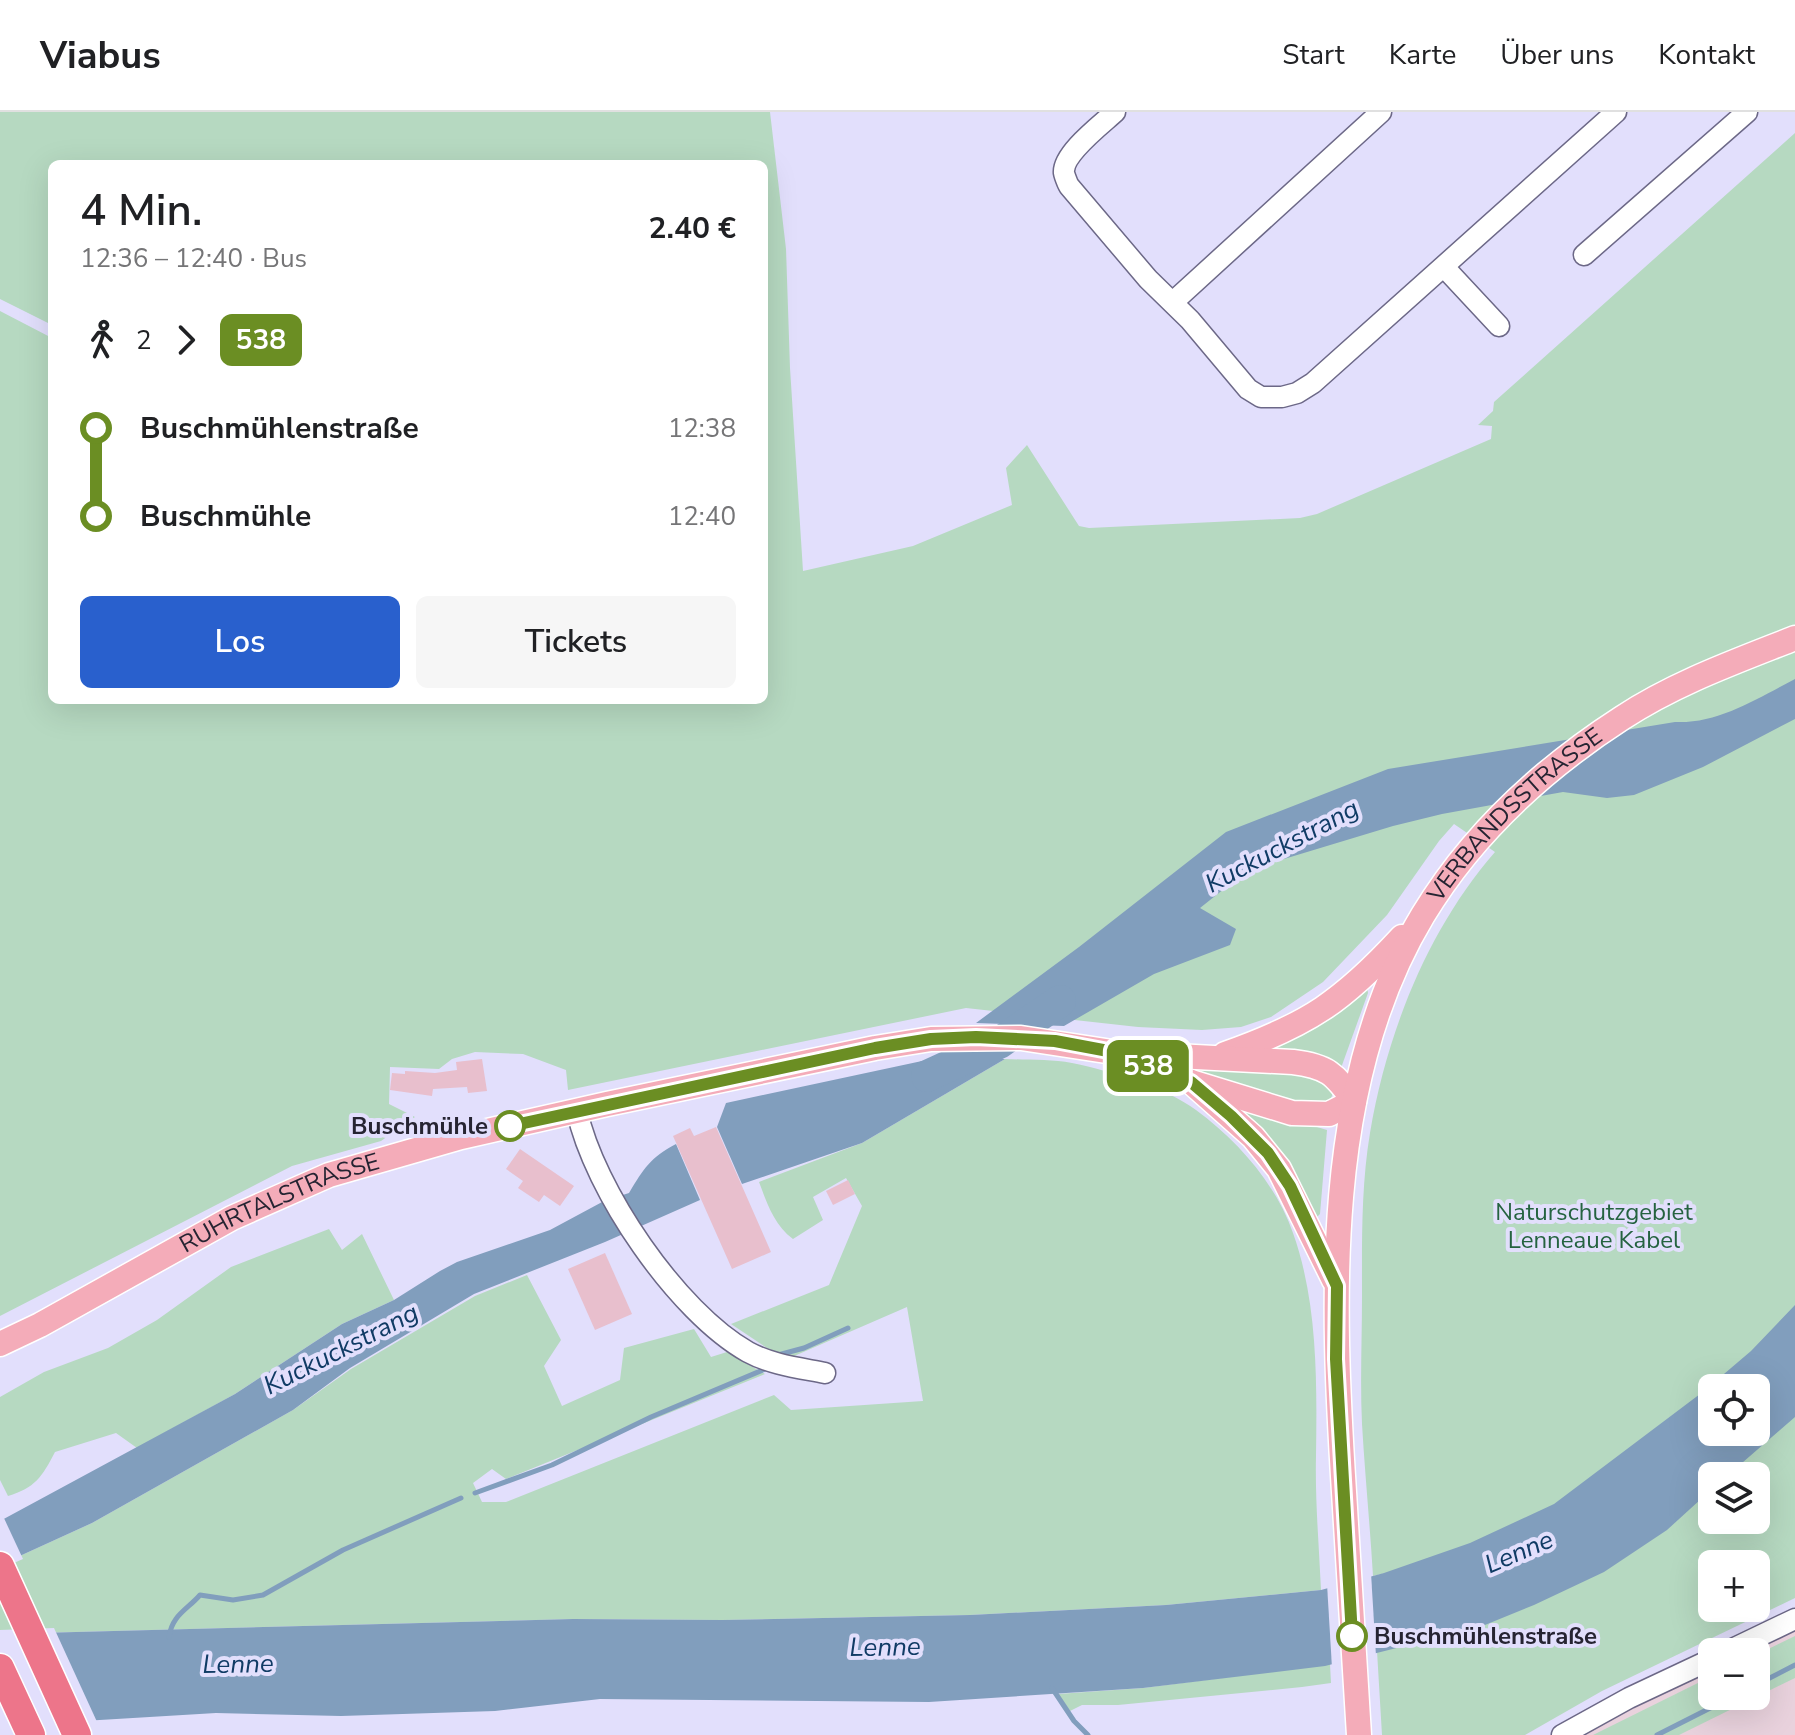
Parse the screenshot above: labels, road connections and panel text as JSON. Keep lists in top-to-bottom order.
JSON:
{
  "streets": {
    "main road": ["VERBANDSSTRASSE", "RUHRTALSTRASSE"]
  },
  "crossings": [
    ["VERBANDSSTRASSE", "RUHRTALSTRASSE"]
  ],
  "water": ["Kuckuckstrang", "Lenne"],
  "parks": ["Naturschutzgebiet Lenneaue Kabel"],
  "places": ["Buschmühle", "Buschmühlenstraße"],
  "lines": ["bus line 538"],
  "page": {
    "header": "Viabus",
    "nav": [
      "Start",
      "Karte",
      "Über uns",
      "Kontakt"
    ],
    "on_map": "538",
    "heading": ["4 Min.", "12:36 – 12:40 · Bus", "2.40 €"],
    "legs": ["2", "538"],
    "list": [
      {
        "name": "Buschmühlenstraße",
        "value": "12:38"
      },
      {
        "name": "Buschmühle",
        "value": "12:40"
      }
    ],
    "buttons": ["Los", "Tickets"],
    "map_buttons": ["+", "−"]
  }
}
